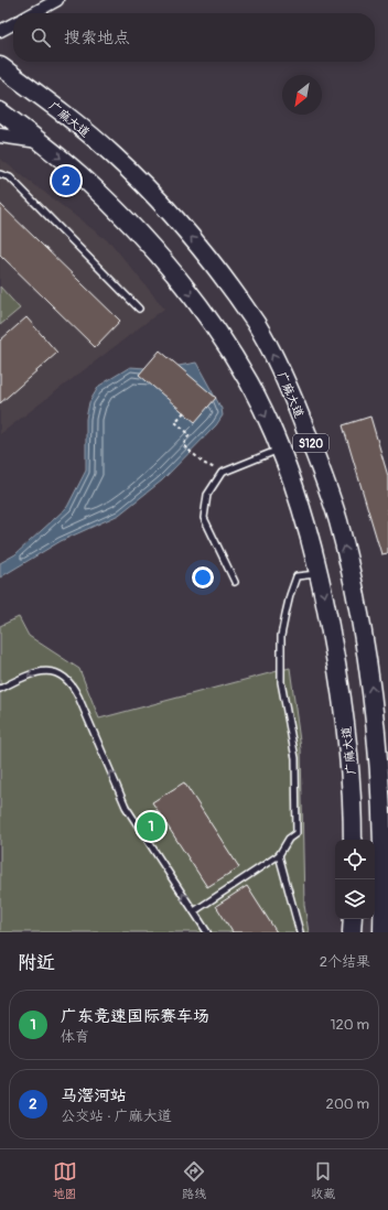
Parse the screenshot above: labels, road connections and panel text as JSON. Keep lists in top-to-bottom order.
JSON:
{
  "streets": {
    "main road": ["广麻大道", "S120"]
  },
  "north": "bottom left",
  "page": {
    "search": "搜索地点",
    "pins": ["2", "1"],
    "heading": ["附近", "2个结果"],
    "list": [
      {
        "mark": "1",
        "name": "广东竞速国际赛车场",
        "note": "体育",
        "value": "120 m"
      },
      {
        "mark": "2",
        "name": "马滘河站",
        "note": "公交站 · 广麻大道",
        "value": "200 m"
      }
    ],
    "nav": ["地图", "路线", "收藏"]
  }
}
